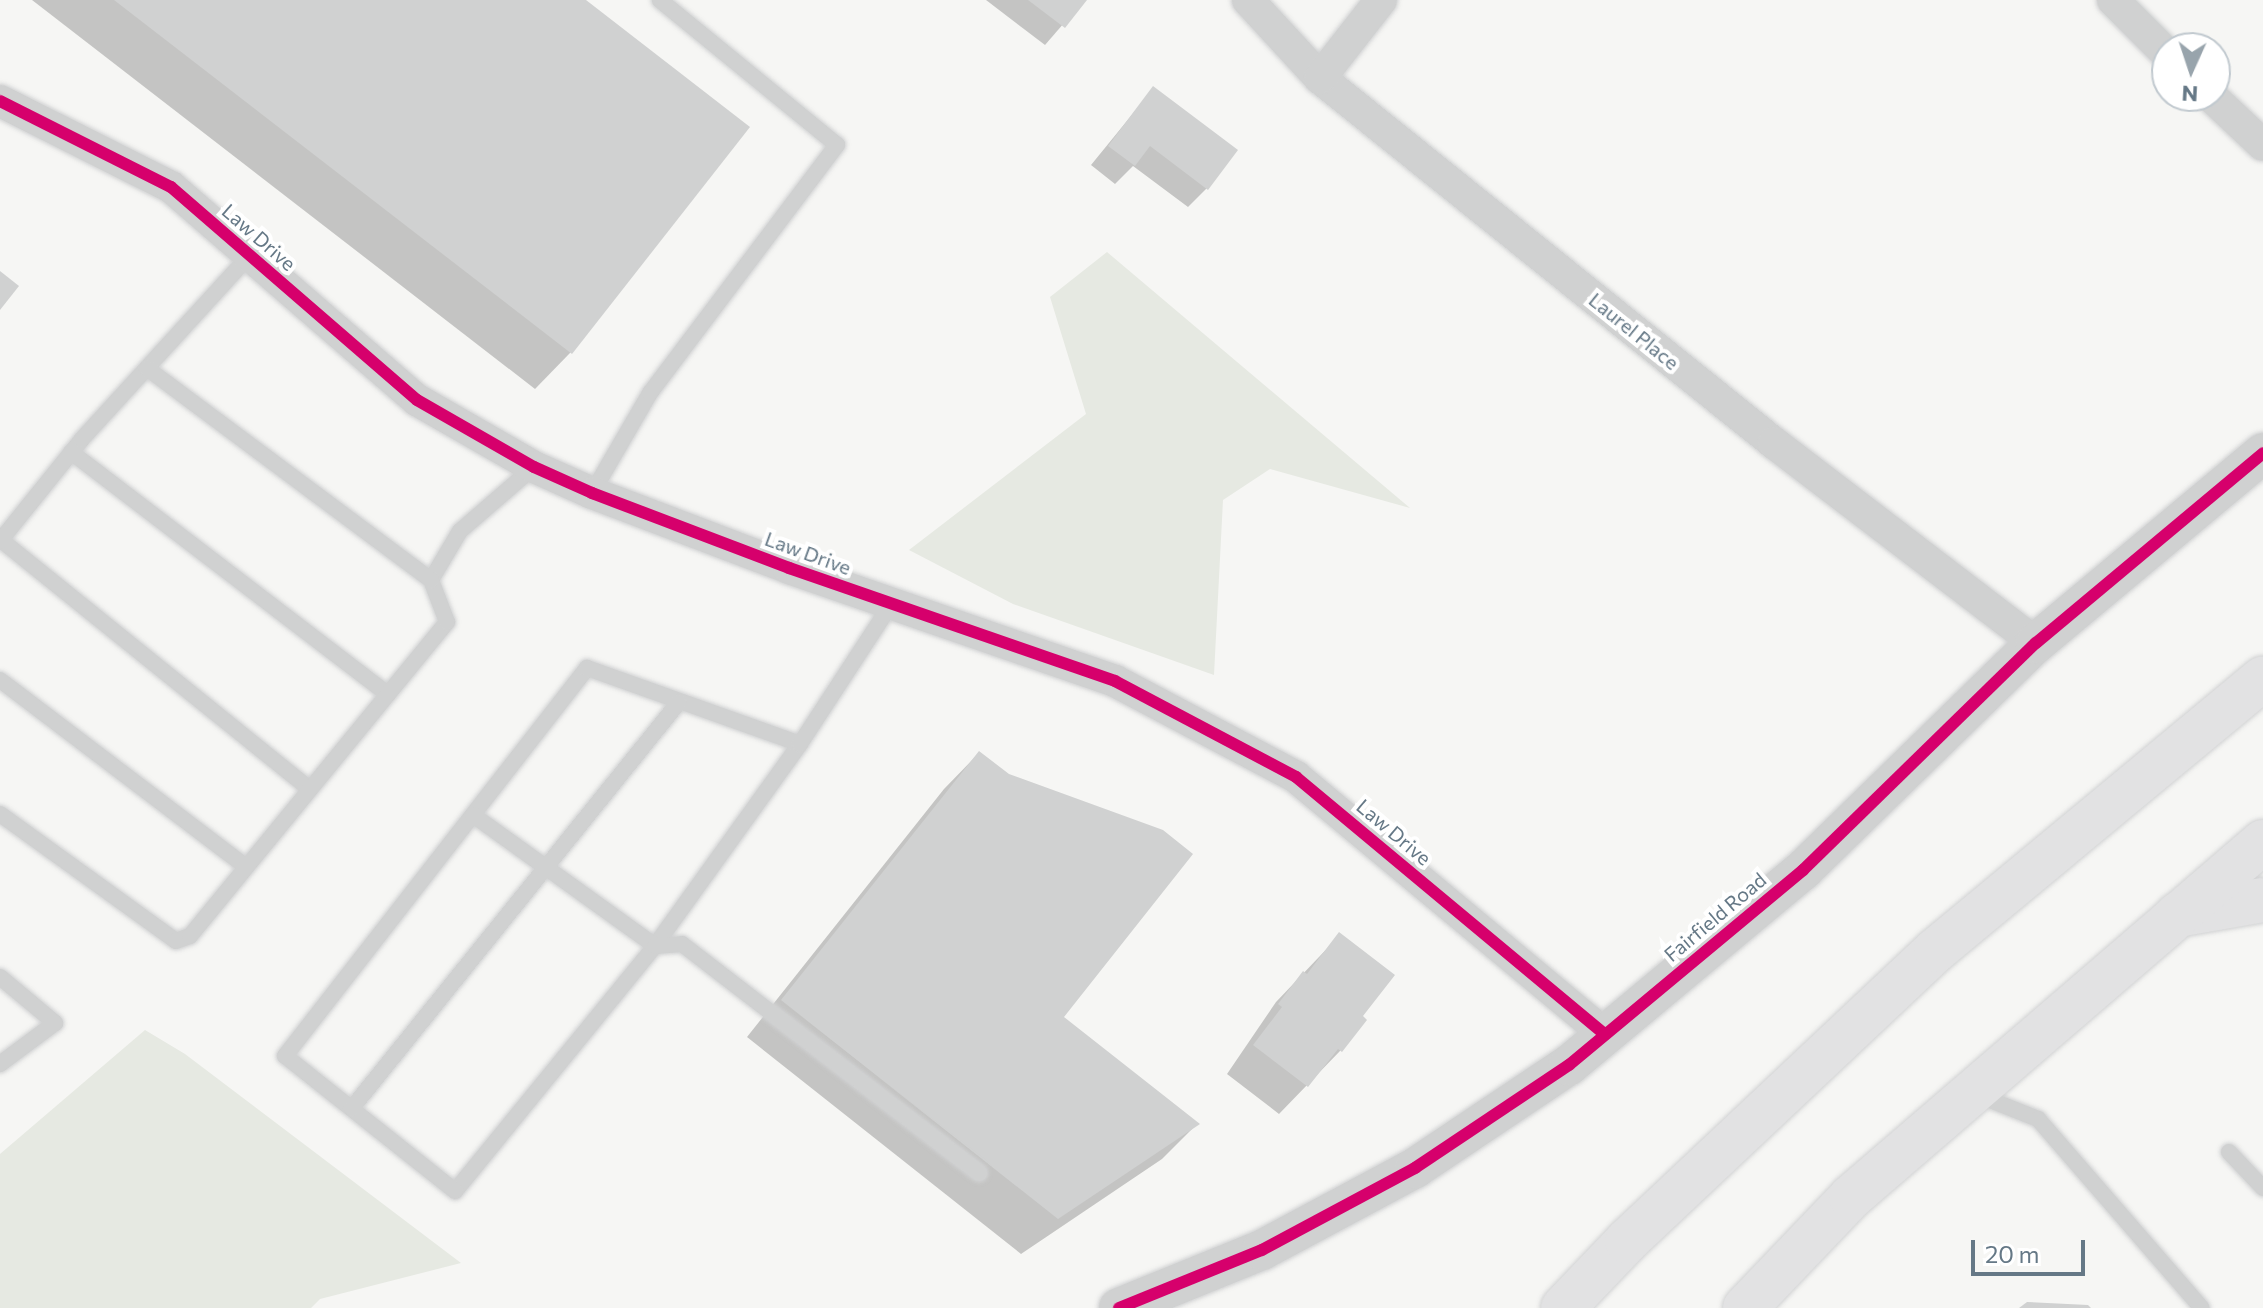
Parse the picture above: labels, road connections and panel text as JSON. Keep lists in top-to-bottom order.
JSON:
{
  "streets": {
    "street": ["Law Drive", "Laurel Place", "Fairfield Road"]
  },
  "crossings": [
    ["Law Drive", "Fairfield Road"],
    ["Laurel Place", "Fairfield Road"]
  ],
  "scale_bar": "20 m",
  "north": "bottom"
}
